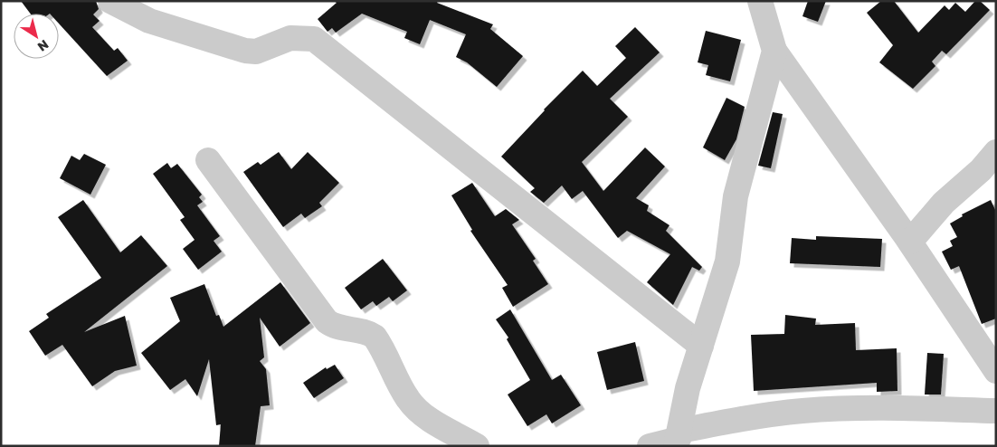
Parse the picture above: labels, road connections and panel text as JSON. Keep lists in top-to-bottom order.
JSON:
{
  "north": "bottom right"
}
